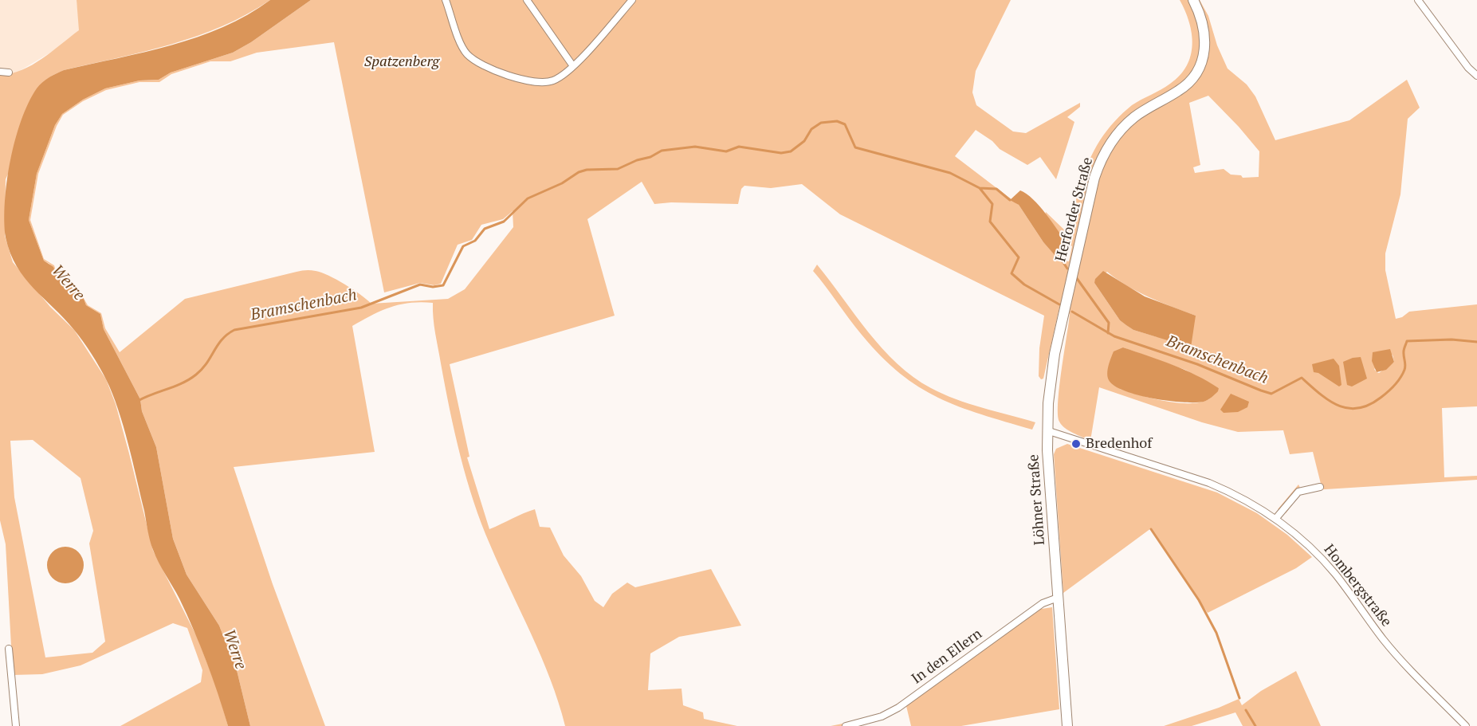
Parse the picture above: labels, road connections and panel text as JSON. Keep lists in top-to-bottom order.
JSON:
{
  "streets": {
    "main road": ["Herforder Straße", "Löhner Straße"],
    "street": ["Hombergstraße", "In den Ellern"]
  },
  "crossings": [
    ["Herforder Straße", "Löhner Straße"],
    ["Löhner Straße", "Hombergstraße"],
    ["Löhner Straße", "In den Ellern"]
  ],
  "water": ["Werre", "Bramschenbach"],
  "parks": ["Spatzenberg"],
  "places": ["Bredenhof"]
}
